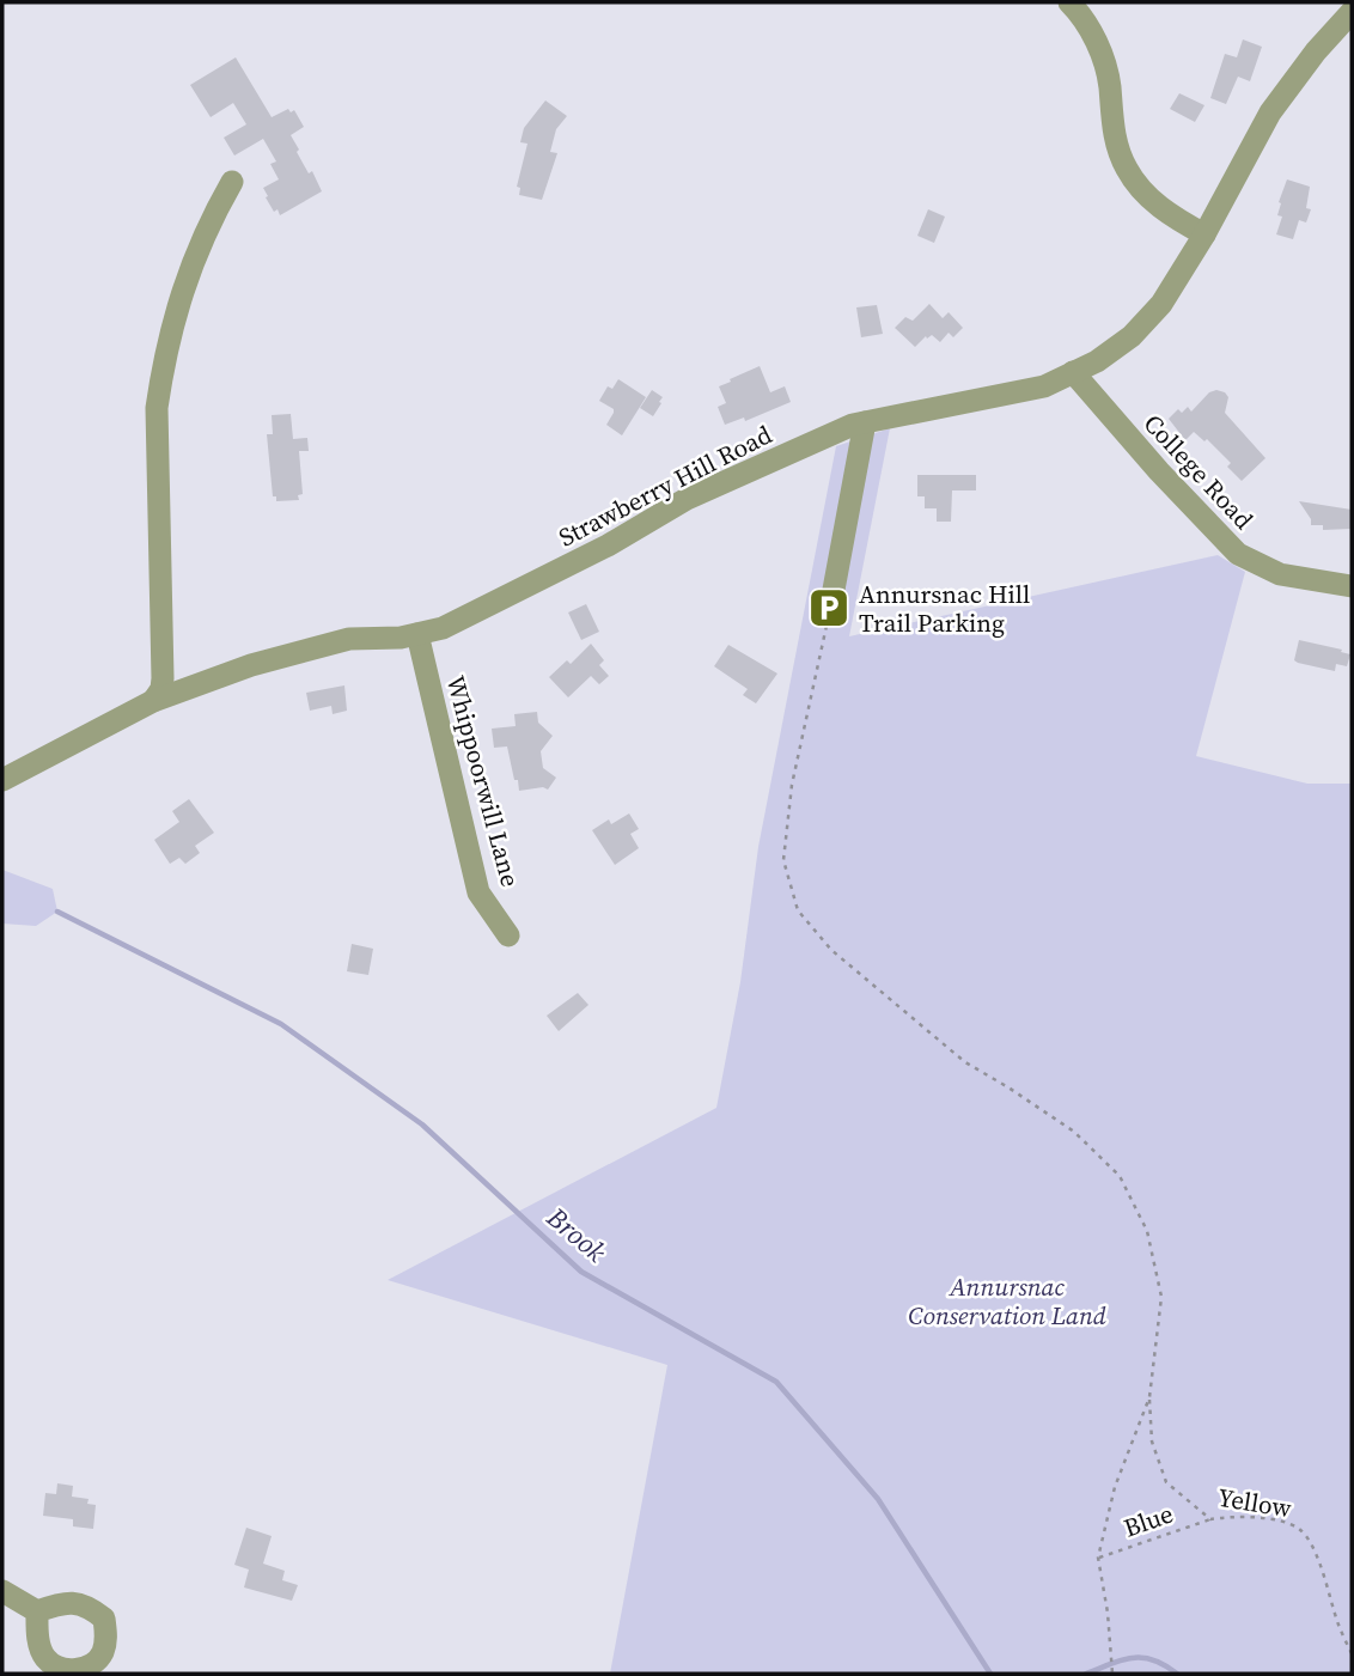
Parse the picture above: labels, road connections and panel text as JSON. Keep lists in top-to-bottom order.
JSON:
{
  "streets": {
    "street": ["College Road", "Strawberry Hill Road", "Whippoorwill Lane"],
    "path": ["Yellow", "Blue"]
  },
  "crossings": [
    ["College Road", "Strawberry Hill Road"],
    ["Strawberry Hill Road", "Whippoorwill Lane"],
    ["Yellow", "Blue"]
  ],
  "water": ["Brook"],
  "parks": ["Annursnac Conservation Land"],
  "places": {
    "parking": ["Annursnac Hill Trail Parking"]
  }
}
